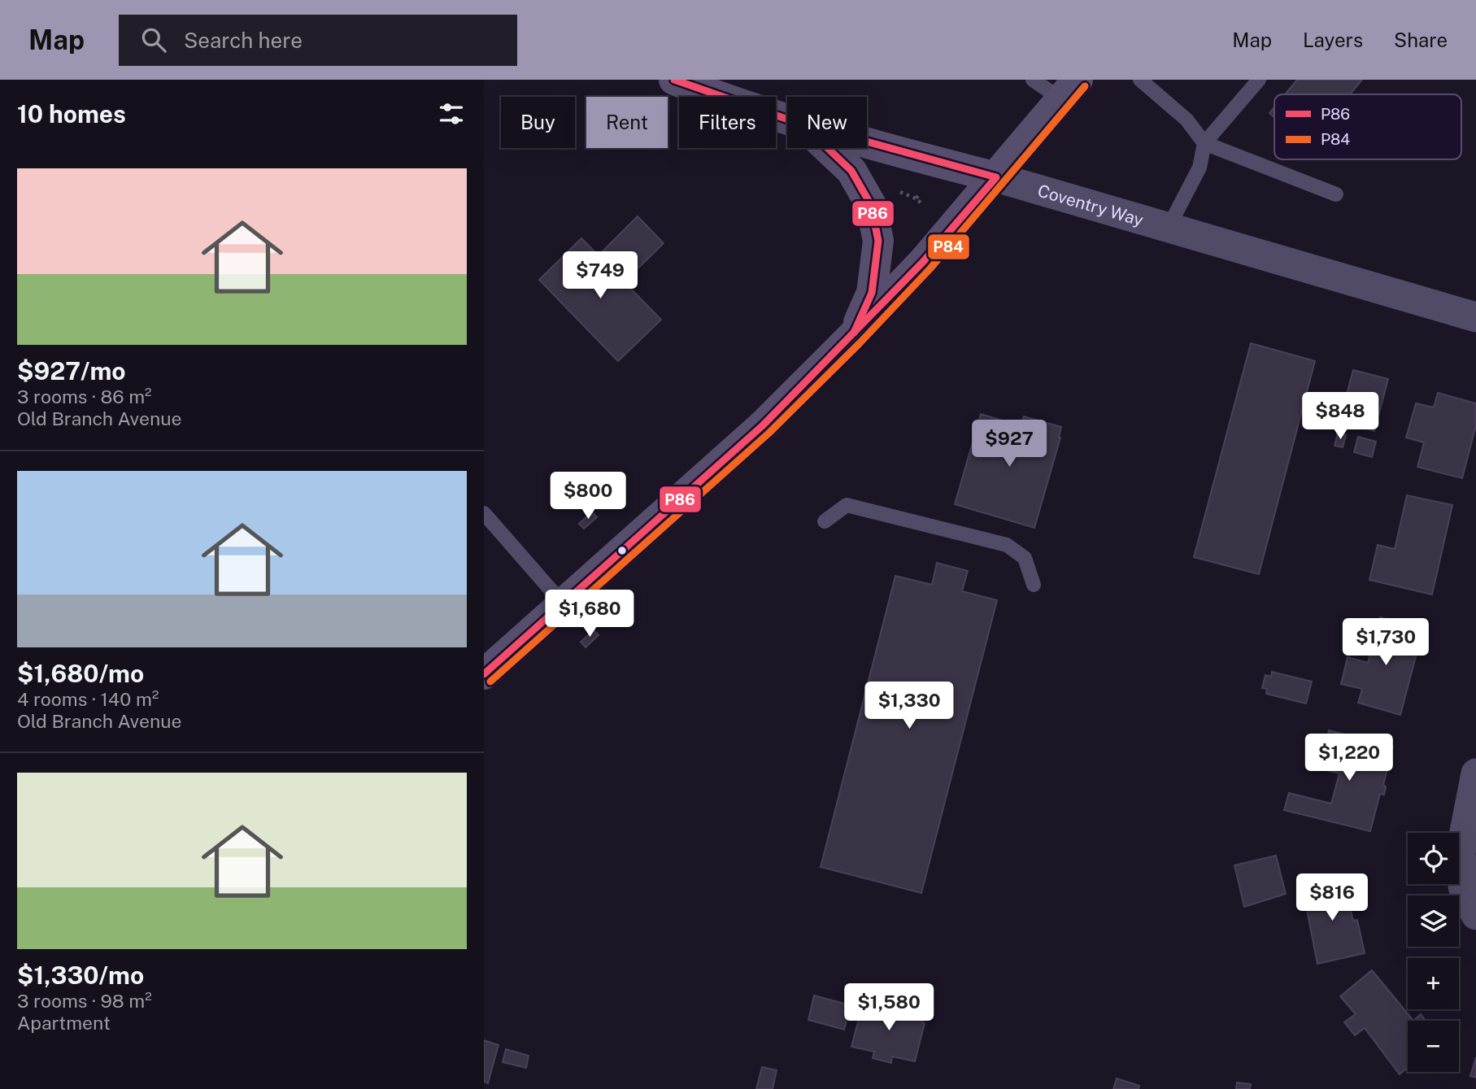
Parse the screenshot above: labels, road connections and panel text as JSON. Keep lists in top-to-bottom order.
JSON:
{
  "streets": {
    "main road": ["Coventry Way"]
  },
  "lines": ["transit line P86", "transit line P84"],
  "legend": ["P86", "P84"],
  "page": {
    "header": "Map",
    "search": "Search here",
    "nav": ["Map", "Layers", "Share"],
    "heading": "10 homes",
    "chip": [
      "Buy",
      "Rent",
      "Filters",
      "New"
    ],
    "list": [
      {
        "name": "$927/mo",
        "note": "3 rooms · 86 m² · Old Branch Avenue"
      },
      {
        "name": "$1,680/mo",
        "note": "4 rooms · 140 m² · Old Branch Avenue"
      },
      {
        "name": "$1,330/mo",
        "note": "3 rooms · 98 m² · Apartment"
      }
    ],
    "price": [
      "$749",
      "$848",
      "$927",
      "$800",
      "$1,680",
      "$1,730",
      "$1,330",
      "$1,220",
      "$816",
      "$1,580"
    ],
    "map_buttons": ["+", "−"]
  }
}
